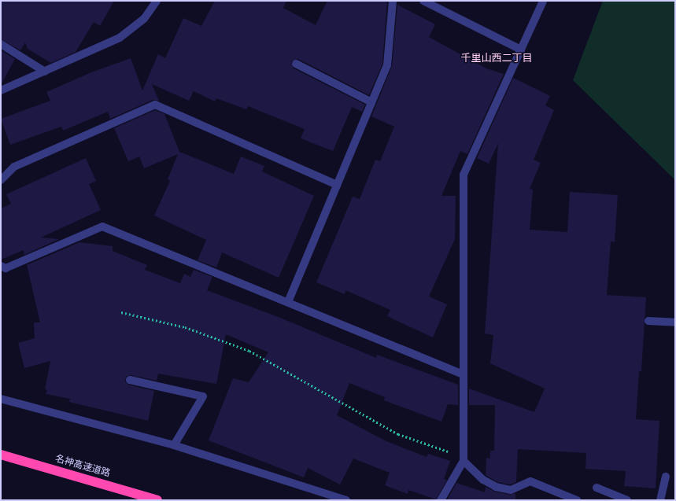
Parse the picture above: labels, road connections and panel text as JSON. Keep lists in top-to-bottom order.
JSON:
{
  "streets": {
    "highway": ["名神高速道路"]
  },
  "districts": ["千里山西二丁目"]
}
